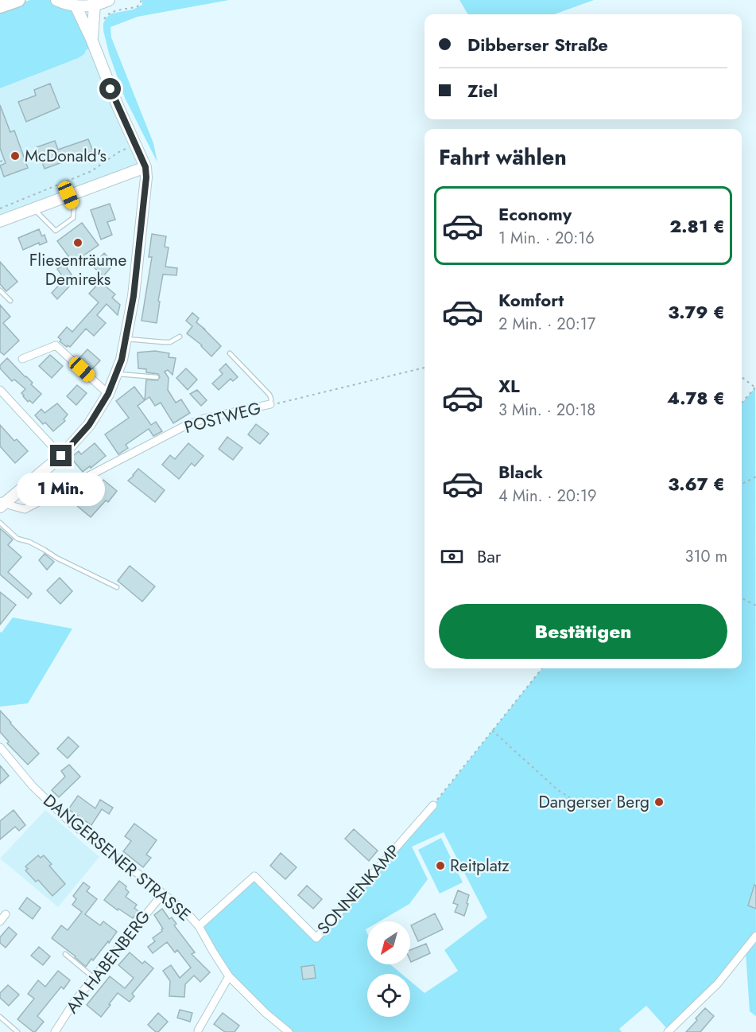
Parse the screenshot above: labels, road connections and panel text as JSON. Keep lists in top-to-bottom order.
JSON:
{
  "streets": {
    "street": [
      "POSTWEG",
      "DANGERSENER STRASSE",
      "SONNENKAMP",
      "AM HABENBERG"
    ]
  },
  "crossings": [
    ["DANGERSENER STRASSE", "SONNENKAMP"],
    ["DANGERSENER STRASSE", "AM HABENBERG"]
  ],
  "places": [
    "McDonald's",
    "Fliesenträume Demireks",
    "Dangerser Berg",
    "Reitplatz"
  ],
  "north": "bottom left",
  "page": {
    "banner": ["Dibberser Straße", "Ziel"],
    "heading": "Fahrt wählen",
    "list": [
      {
        "name": "Economy",
        "note": "1 Min. · 20:16",
        "value": "2.81 €"
      },
      {
        "name": "Komfort",
        "note": "2 Min. · 20:17",
        "value": "3.79 €"
      },
      {
        "name": "XL",
        "note": "3 Min. · 20:18",
        "value": "4.78 €"
      },
      {
        "name": "Black",
        "note": "4 Min. · 20:19",
        "value": "3.67 €"
      }
    ],
    "bubble": "1 Min.",
    "pay": ["Bar", "310 m"],
    "buttons": "Bestätigen"
  }
}
